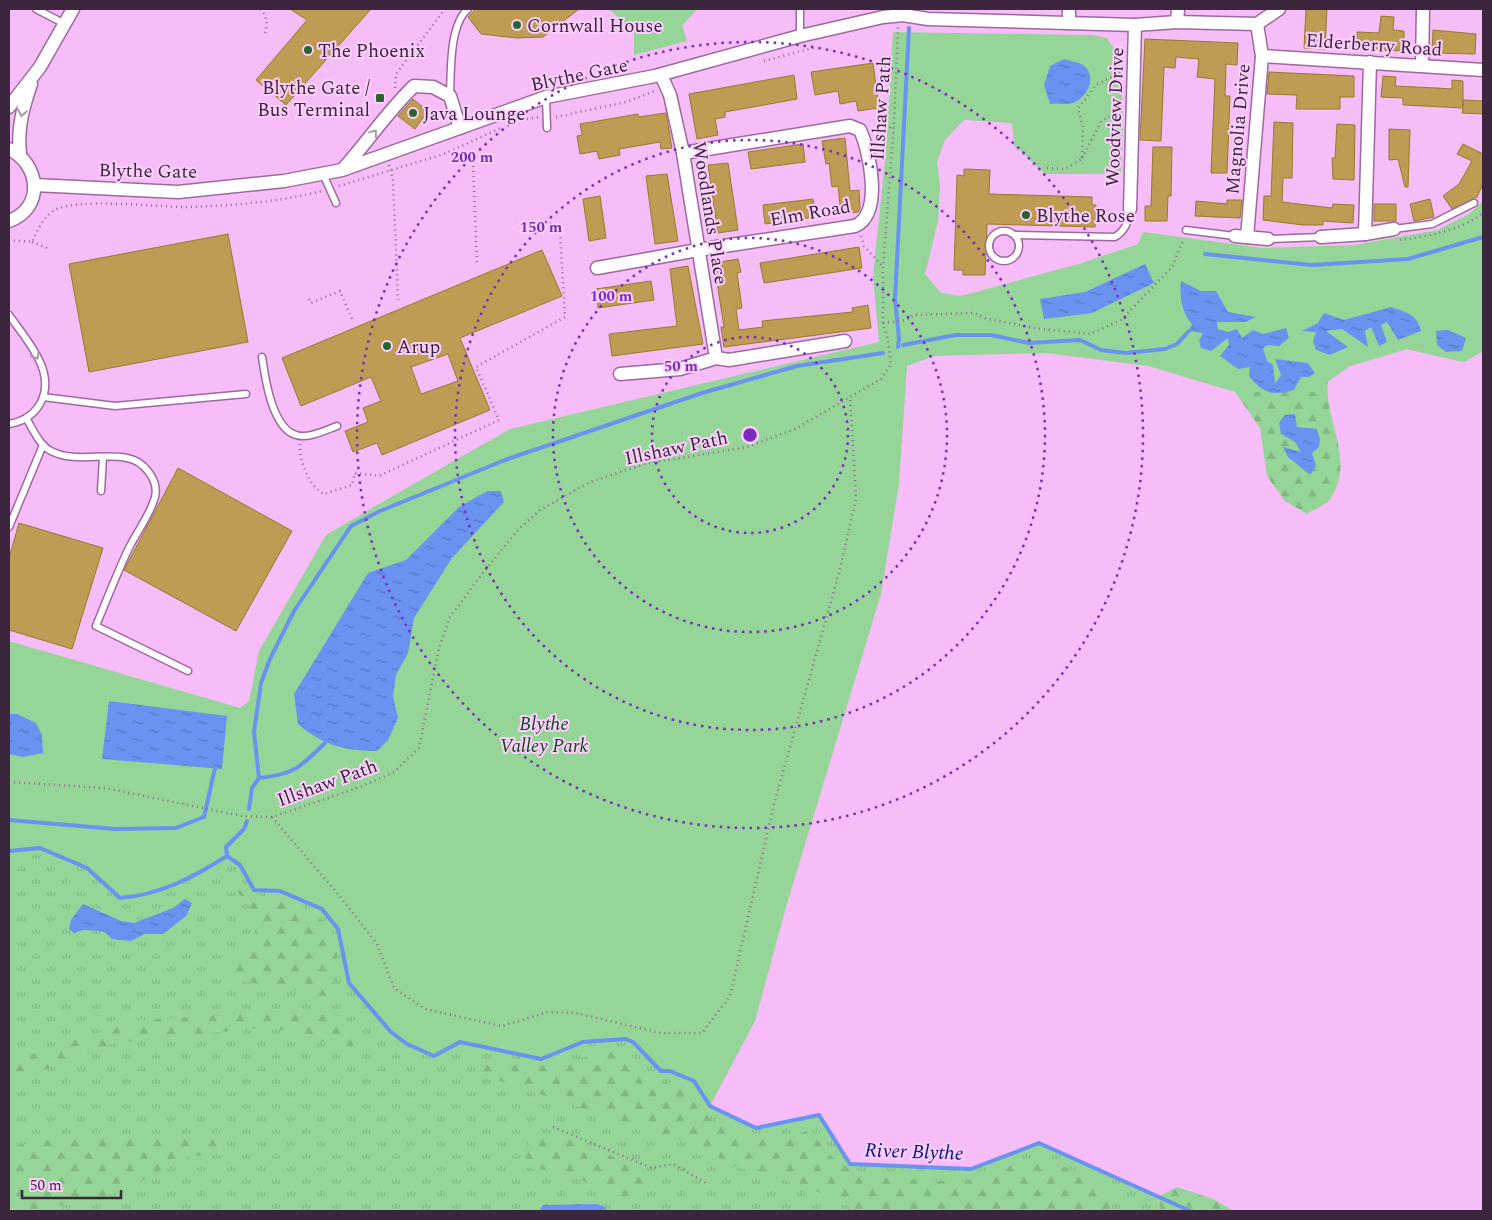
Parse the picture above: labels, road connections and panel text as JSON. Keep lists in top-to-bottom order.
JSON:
{
  "streets": {
    "street": [
      "Elderberry Road",
      "Blythe Gate",
      "Woodview Drive",
      "Magnolia Drive",
      "Elm Road",
      "Woodlands Place"
    ],
    "path": ["Illshaw Path"]
  },
  "crossings": [
    ["Elderberry Road", "Magnolia Drive"],
    ["Blythe Gate", "Illshaw Path"],
    ["Blythe Gate", "Woodview Drive"],
    ["Blythe Gate", "Magnolia Drive"],
    ["Blythe Gate", "Woodlands Place"],
    ["Elm Road", "Woodlands Place"]
  ],
  "water": ["River Blythe"],
  "parks": ["Blythe Valley Park"],
  "places": {
    "other": [
      "Cornwall House",
      "The Phoenix",
      "Java Lounge",
      "Blythe Rose",
      "Arup"
    ],
    "transit": ["Blythe Gate / Bus Terminal"]
  },
  "scale_bar": "50 m",
  "rings": [
    "200 m",
    "150 m",
    "100 m",
    "50 m"
  ]
}
